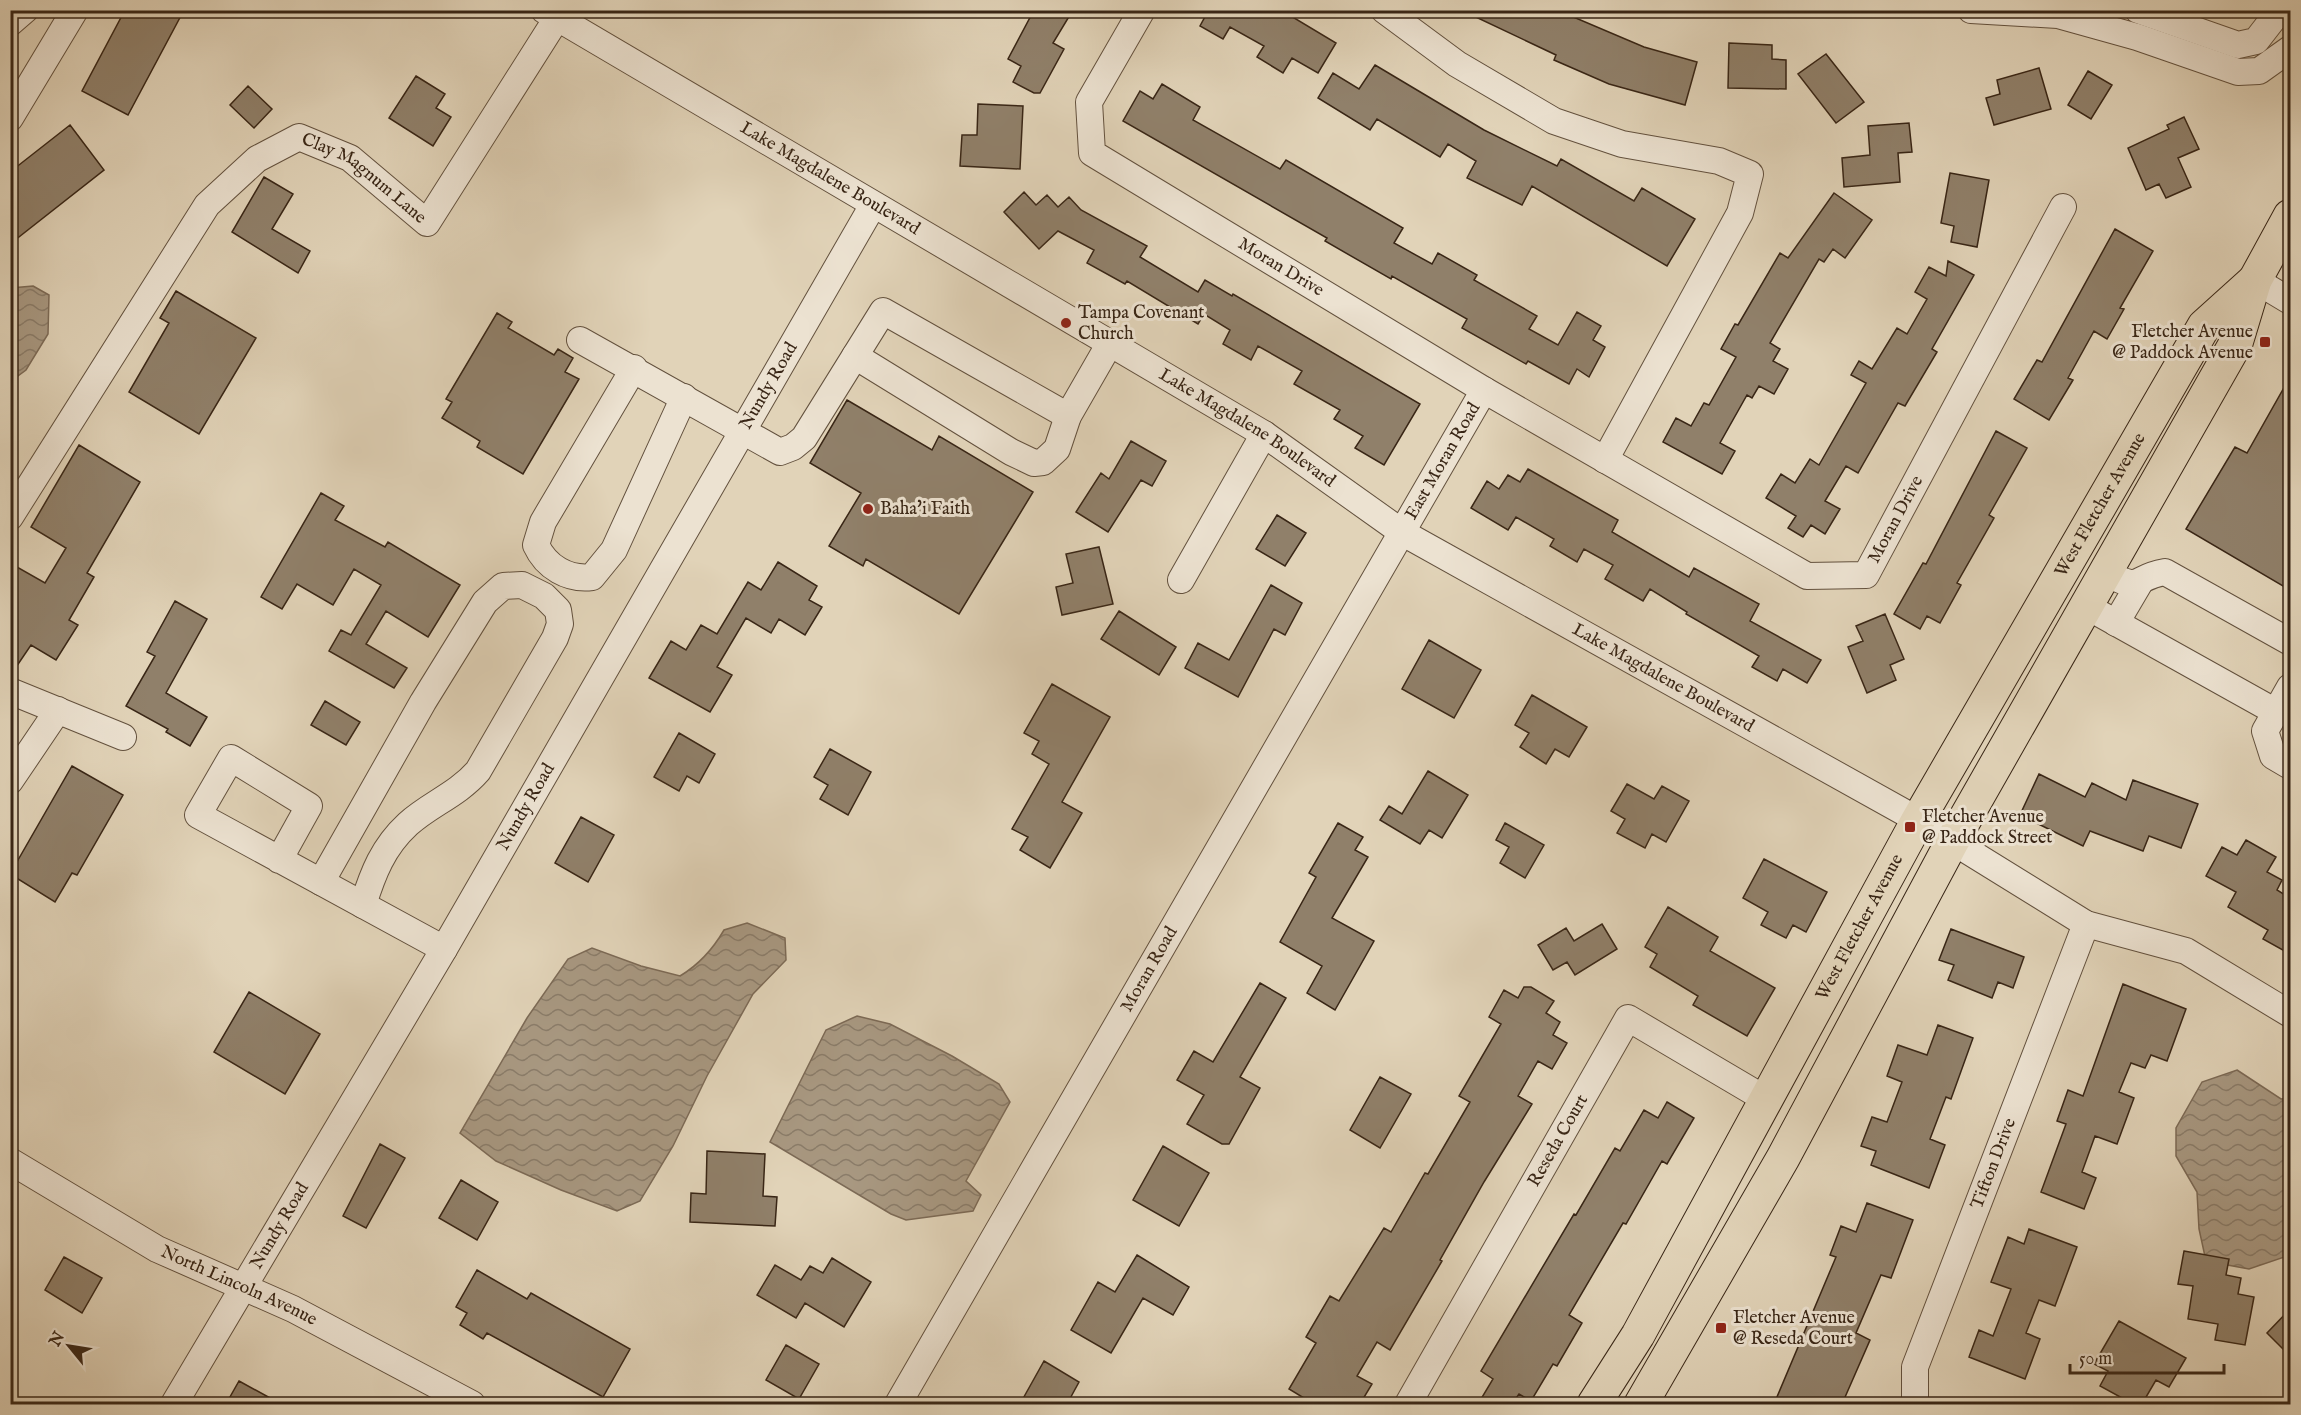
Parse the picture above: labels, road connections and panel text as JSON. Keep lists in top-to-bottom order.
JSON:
{
  "streets": {
    "main road": ["West Fletcher Avenue"],
    "street": [
      "Clay Magnum Lane",
      "Lake Magdalene Boulevard",
      "Moran Drive",
      "Nundy Road",
      "East Moran Road",
      "Moran Road",
      "Reseda Court",
      "Tifton Drive",
      "North Lincoln Avenue"
    ]
  },
  "crossings": [
    ["Clay Magnum Lane", "Lake Magdalene Boulevard"],
    ["Lake Magdalene Boulevard", "Nundy Road"],
    ["Lake Magdalene Boulevard", "East Moran Road"],
    ["Lake Magdalene Boulevard", "West Fletcher Avenue"],
    ["Lake Magdalene Boulevard", "Moran Road"],
    ["Moran Drive", "East Moran Road"],
    ["Nundy Road", "North Lincoln Avenue"],
    ["East Moran Road", "Moran Road"],
    ["West Fletcher Avenue", "Reseda Court"]
  ],
  "places": {
    "other": ["Tampa Covenant Church", "Baha'i Faith"],
    "transit": ["Fletcher Avenue @ Paddock Avenue", "Fletcher Avenue @ Paddock Street", "Fletcher Avenue @ Reseda Court"]
  },
  "scale_bar": "50 m",
  "north": "top left"
}
